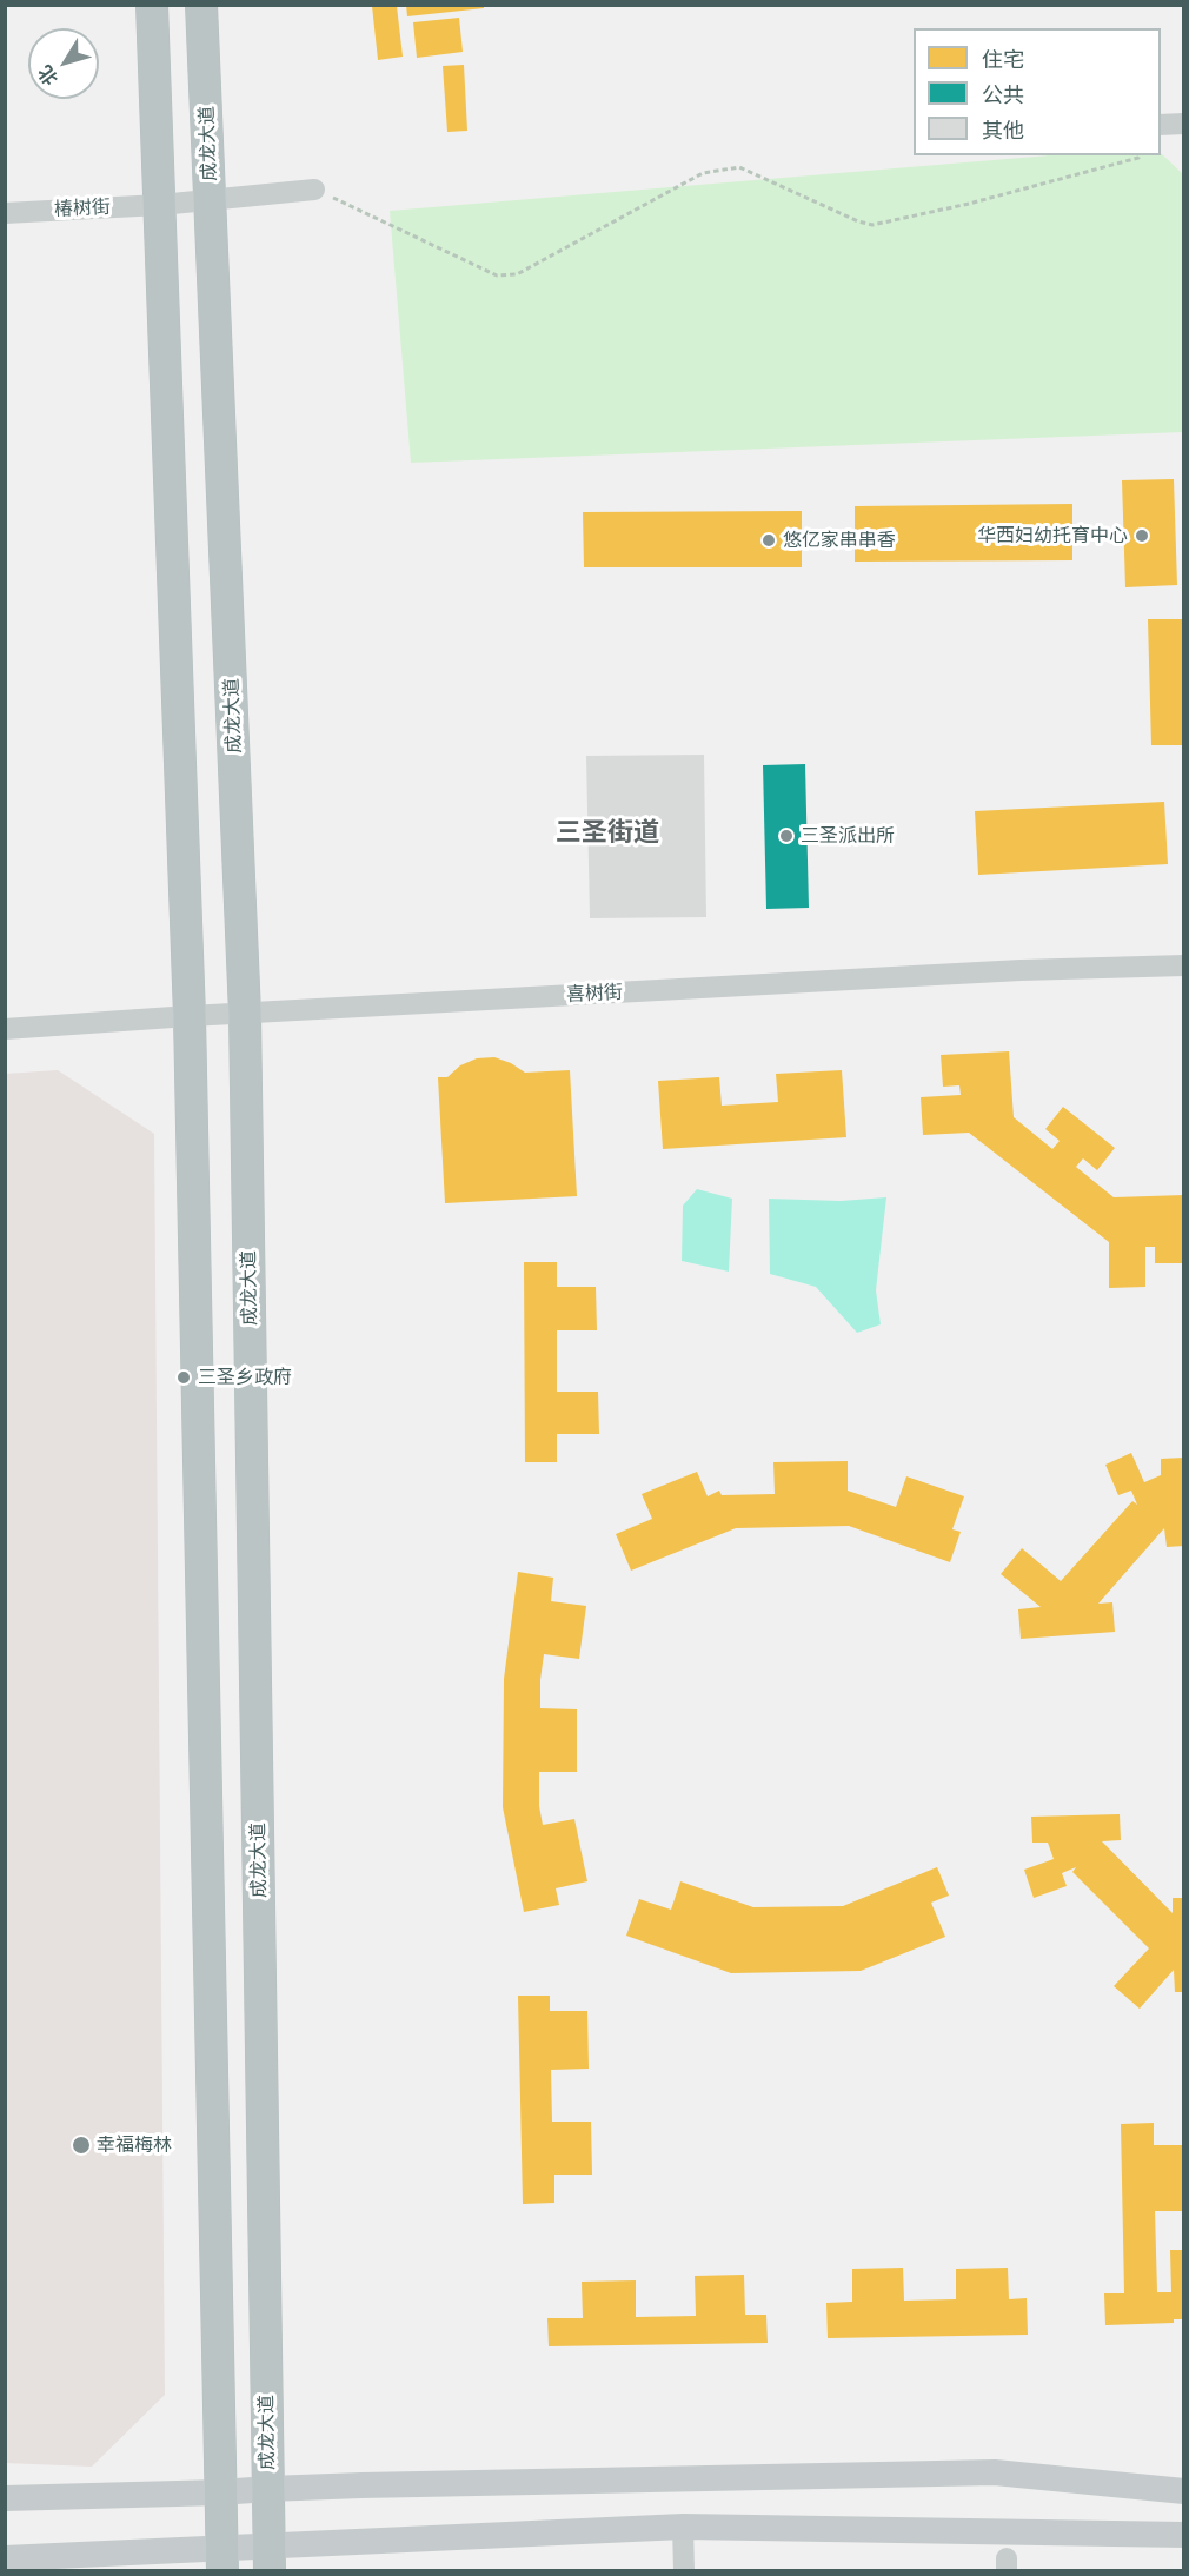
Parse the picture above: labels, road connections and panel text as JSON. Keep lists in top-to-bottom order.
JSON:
{
  "streets": {
    "highway": ["成龙大道"],
    "street": ["椿树街", "喜树街"]
  },
  "crossings": [
    ["成龙大道", "椿树街"],
    ["成龙大道", "喜树街"]
  ],
  "districts": ["三圣街道"],
  "places": [
    "华西妇幼托育中心",
    "悠亿家串串香",
    "三圣派出所",
    "三圣乡政府",
    "幸福梅林"
  ],
  "legend": ["住宅", "公共", "其他"],
  "north": "bottom left"
}
